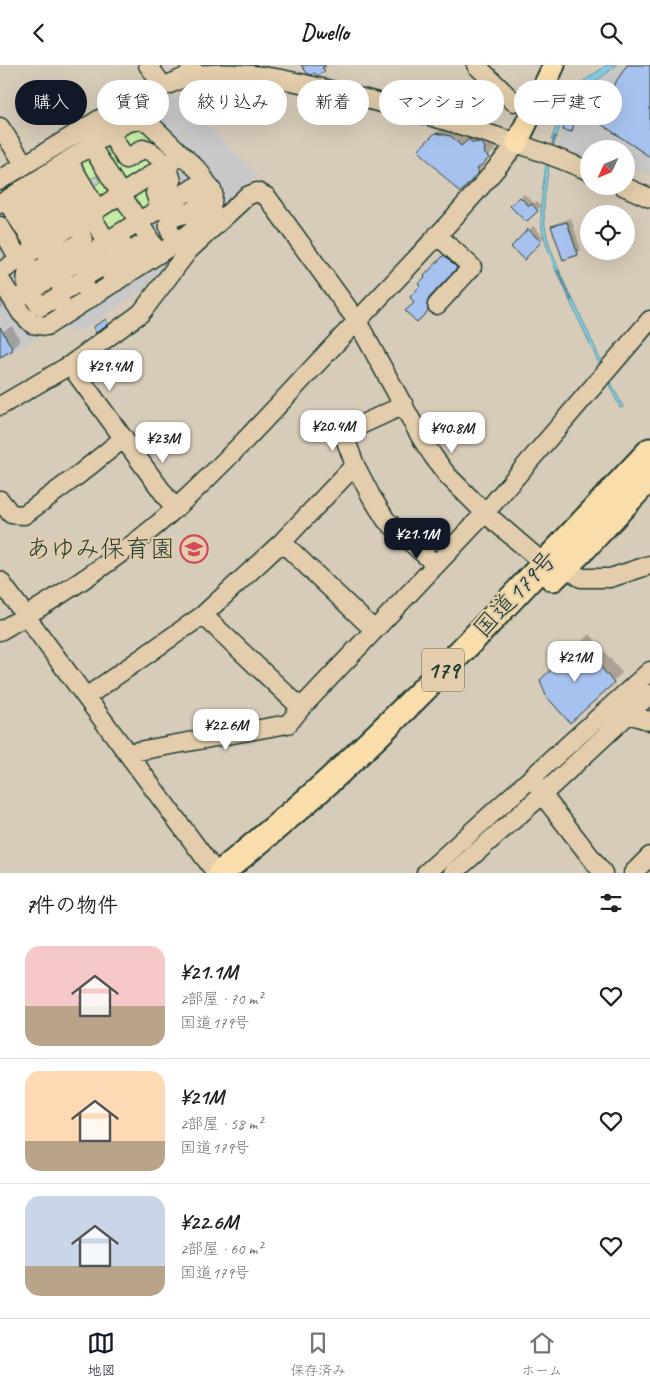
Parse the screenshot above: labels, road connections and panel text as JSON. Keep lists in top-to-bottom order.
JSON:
{
  "streets": {
    "highway": ["国道179号", "179"]
  },
  "places": {
    "school or university": ["あゆみ保育園"]
  },
  "north": "bottom left",
  "page": {
    "header": "Dwello",
    "chip": [
      "購入",
      "賃貸",
      "絞り込み",
      "新着",
      "マンション",
      "一戸建て"
    ],
    "price": [
      "¥29.4M",
      "¥20.4M",
      "¥40.8M",
      "¥23M",
      "¥21.1M",
      "¥21M",
      "¥22.6M"
    ],
    "heading": "7件の物件",
    "list": [
      {
        "name": "¥21.1M",
        "note": "2部屋 · 70 m² · 国道179号"
      },
      {
        "name": "¥21M",
        "note": "2部屋 · 58 m² · 国道179号"
      },
      {
        "name": "¥22.6M",
        "note": "2部屋 · 60 m² · 国道179号"
      }
    ],
    "tabs": ["地図", "保存済み", "ホーム"]
  }
}
